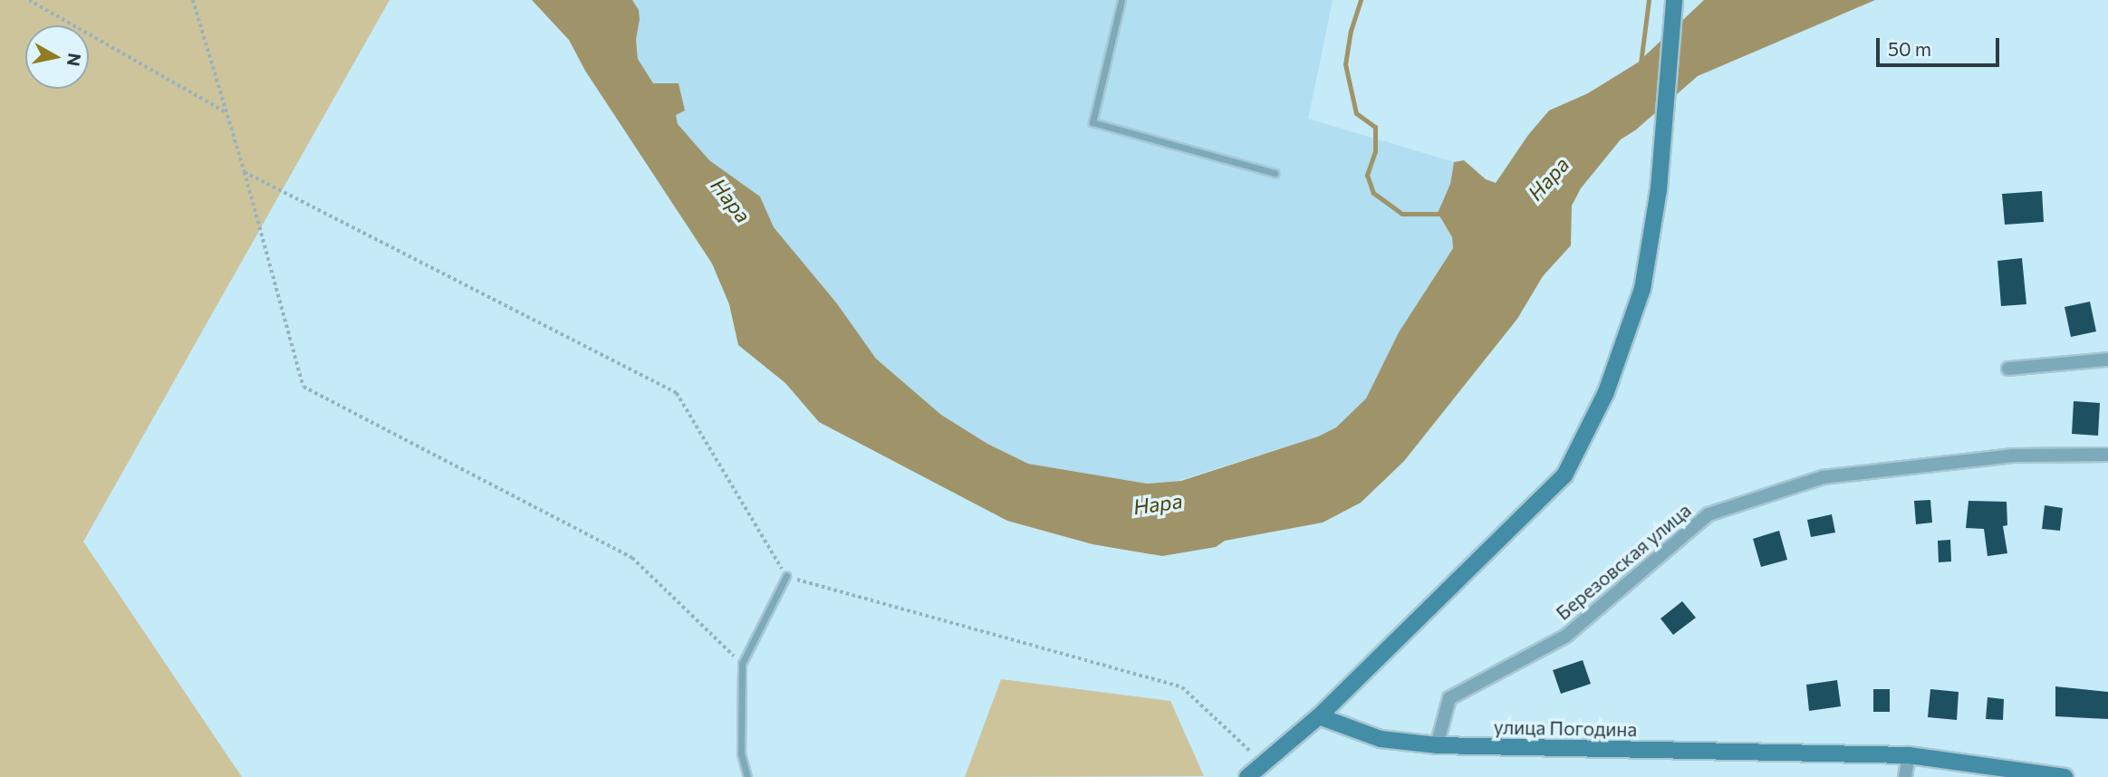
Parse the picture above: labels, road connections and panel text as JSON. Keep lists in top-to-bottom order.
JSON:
{
  "streets": {
    "street": ["Березовская улица", "улица Погодина"]
  },
  "crossings": [
    ["Березовская улица", "улица Погодина"]
  ],
  "water": ["Нара"],
  "scale_bar": "50 m",
  "north": "right"
}
